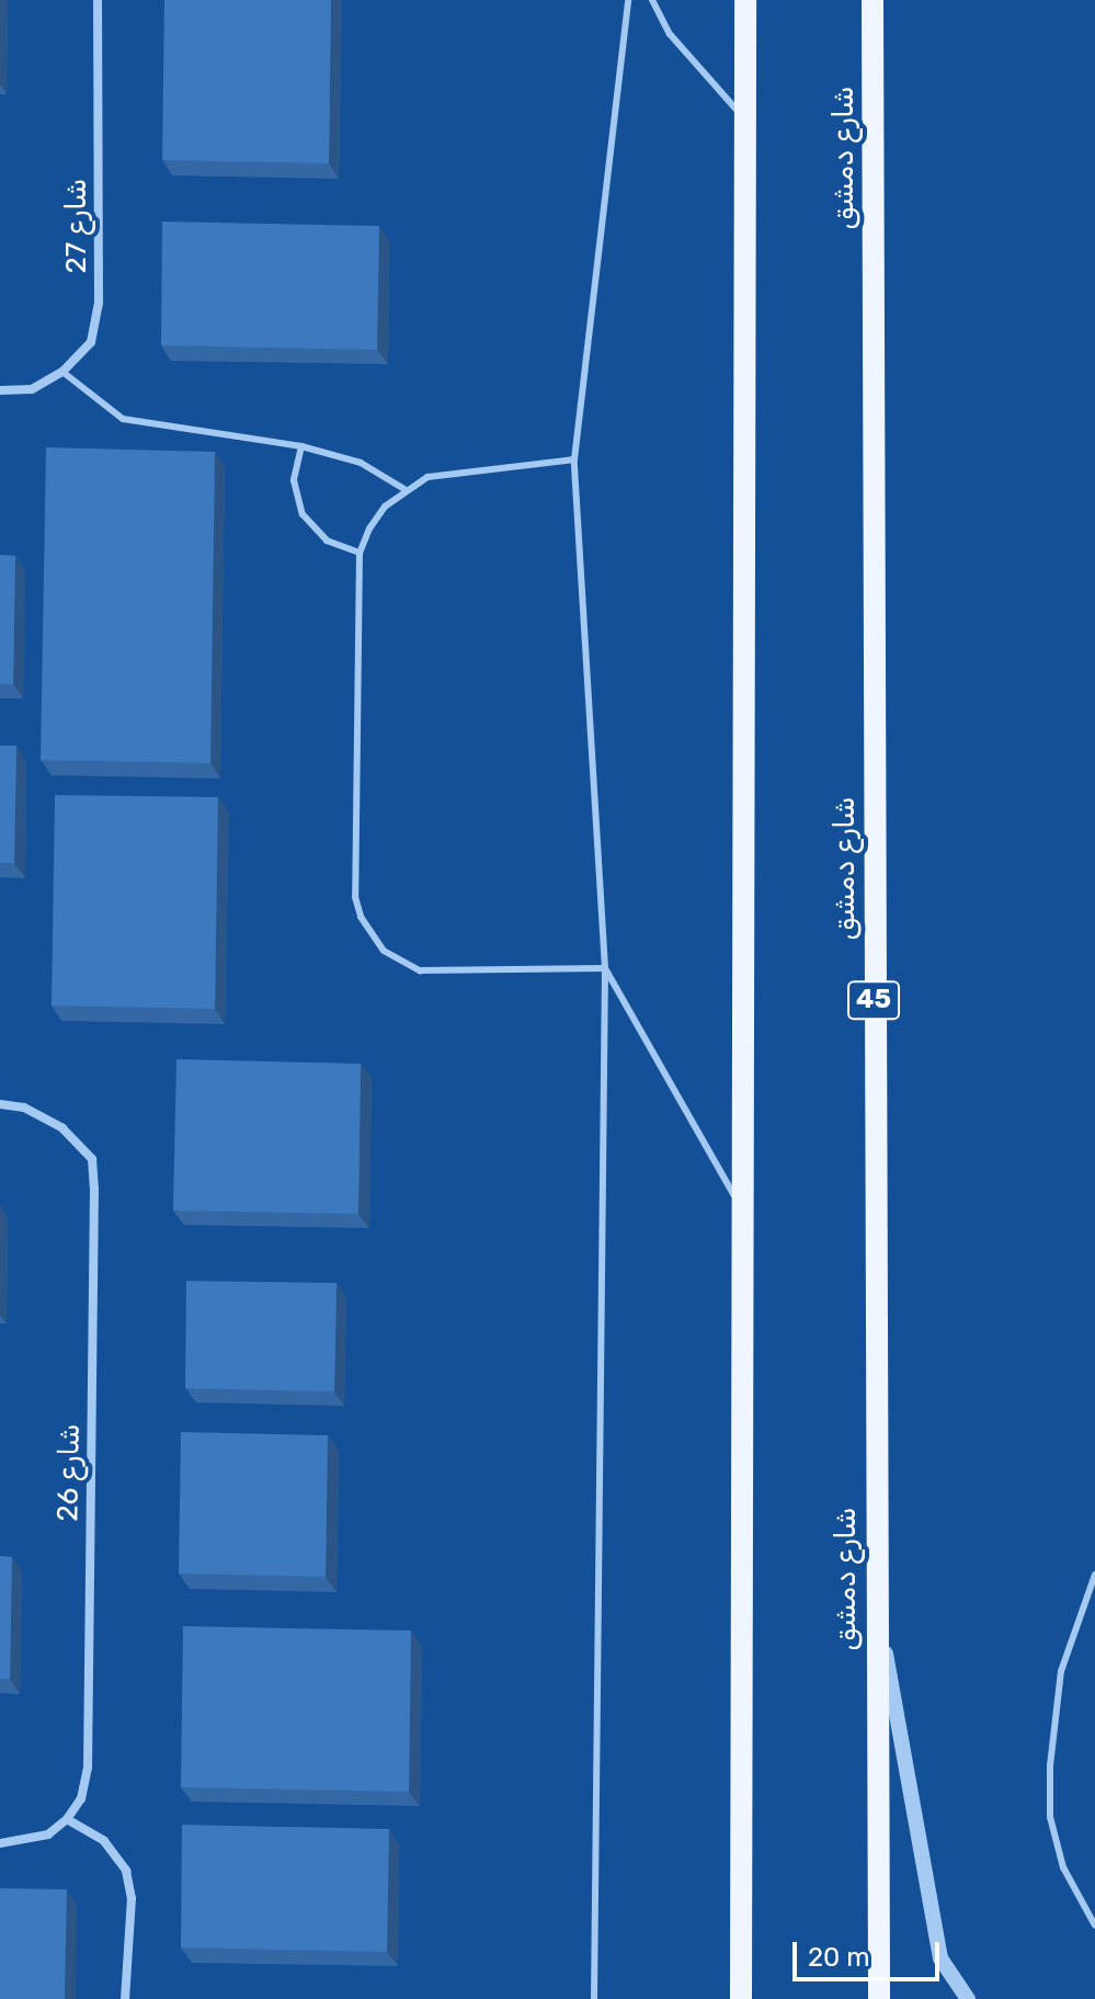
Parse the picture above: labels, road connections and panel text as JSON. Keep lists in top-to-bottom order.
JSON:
{
  "streets": {
    "main road": ["شارع دمشق", "45"],
    "street": ["شارع 27", "شارع 26"]
  },
  "scale_bar": "20 m"
}
